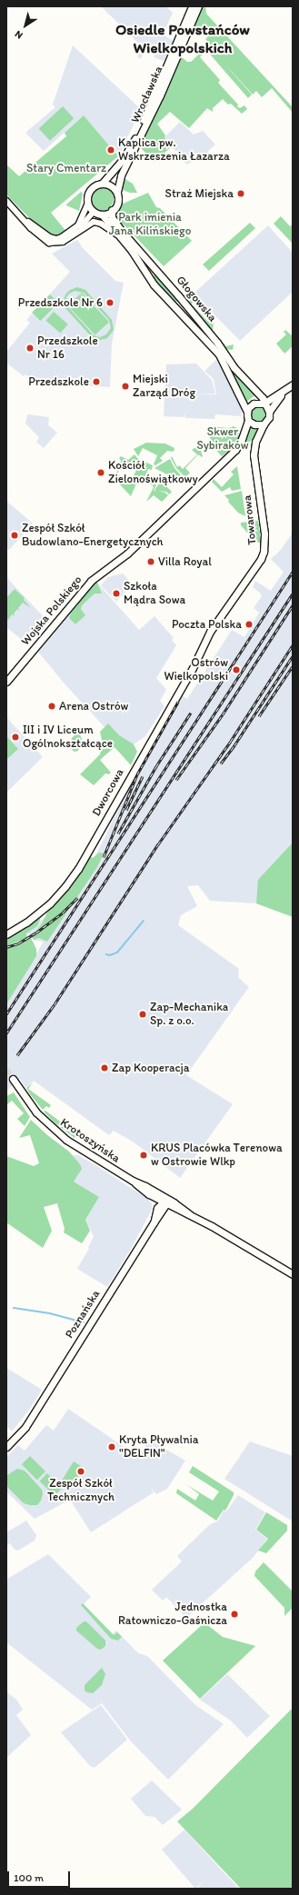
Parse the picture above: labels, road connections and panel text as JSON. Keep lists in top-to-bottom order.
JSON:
{
  "streets": {
    "main road": [
      "Wrocławska",
      "Głogowska",
      "Towarowa",
      "Wojska Polskiego",
      "Dworcowa",
      "Krotoszyńska",
      "Poznańska"
    ]
  },
  "crossings": [
    ["Wrocławska", "Głogowska"],
    ["Głogowska", "Towarowa"],
    ["Głogowska", "Wojska Polskiego"],
    ["Towarowa", "Wojska Polskiego"],
    ["Towarowa", "Dworcowa"],
    ["Krotoszyńska", "Poznańska"]
  ],
  "districts": ["Osiedle Powstańców Wielkopolskich"],
  "parks": ["Stary Cmentarz", "Park imienia Jana Kilińskiego", "Skwer Sybiraków"],
  "places": [
    "Kaplica pw. Wskrzeszenia Łazarza",
    "Straż Miejska",
    "Przedszkole Nr 6",
    "Przedszkole Nr 16",
    "Przedszkole",
    "Miejski Zarząd Dróg",
    "Kościół Zielonoświątkowy",
    "Zespół Szkół Budowlano-Energetycznych",
    "Villa Royal",
    "Szkoła Mądra Sowa",
    "Poczta Polska",
    "Ostrów Wielkopolski",
    "Arena Ostrów",
    "III i IV Liceum Ogólnokształcące",
    "Zap-Mechanika Sp. z o.o.",
    "Zap Kooperacja",
    "KRUS Placówka Terenowa w Ostrowie Wlkp",
    "Kryta Pływalnia \"DELFIN\"",
    "Zespół Szkół Technicznych",
    "Jednostka Ratowniczo-Gaśnicza"
  ],
  "scale_bar": "100 m",
  "north": "bottom left"
}
